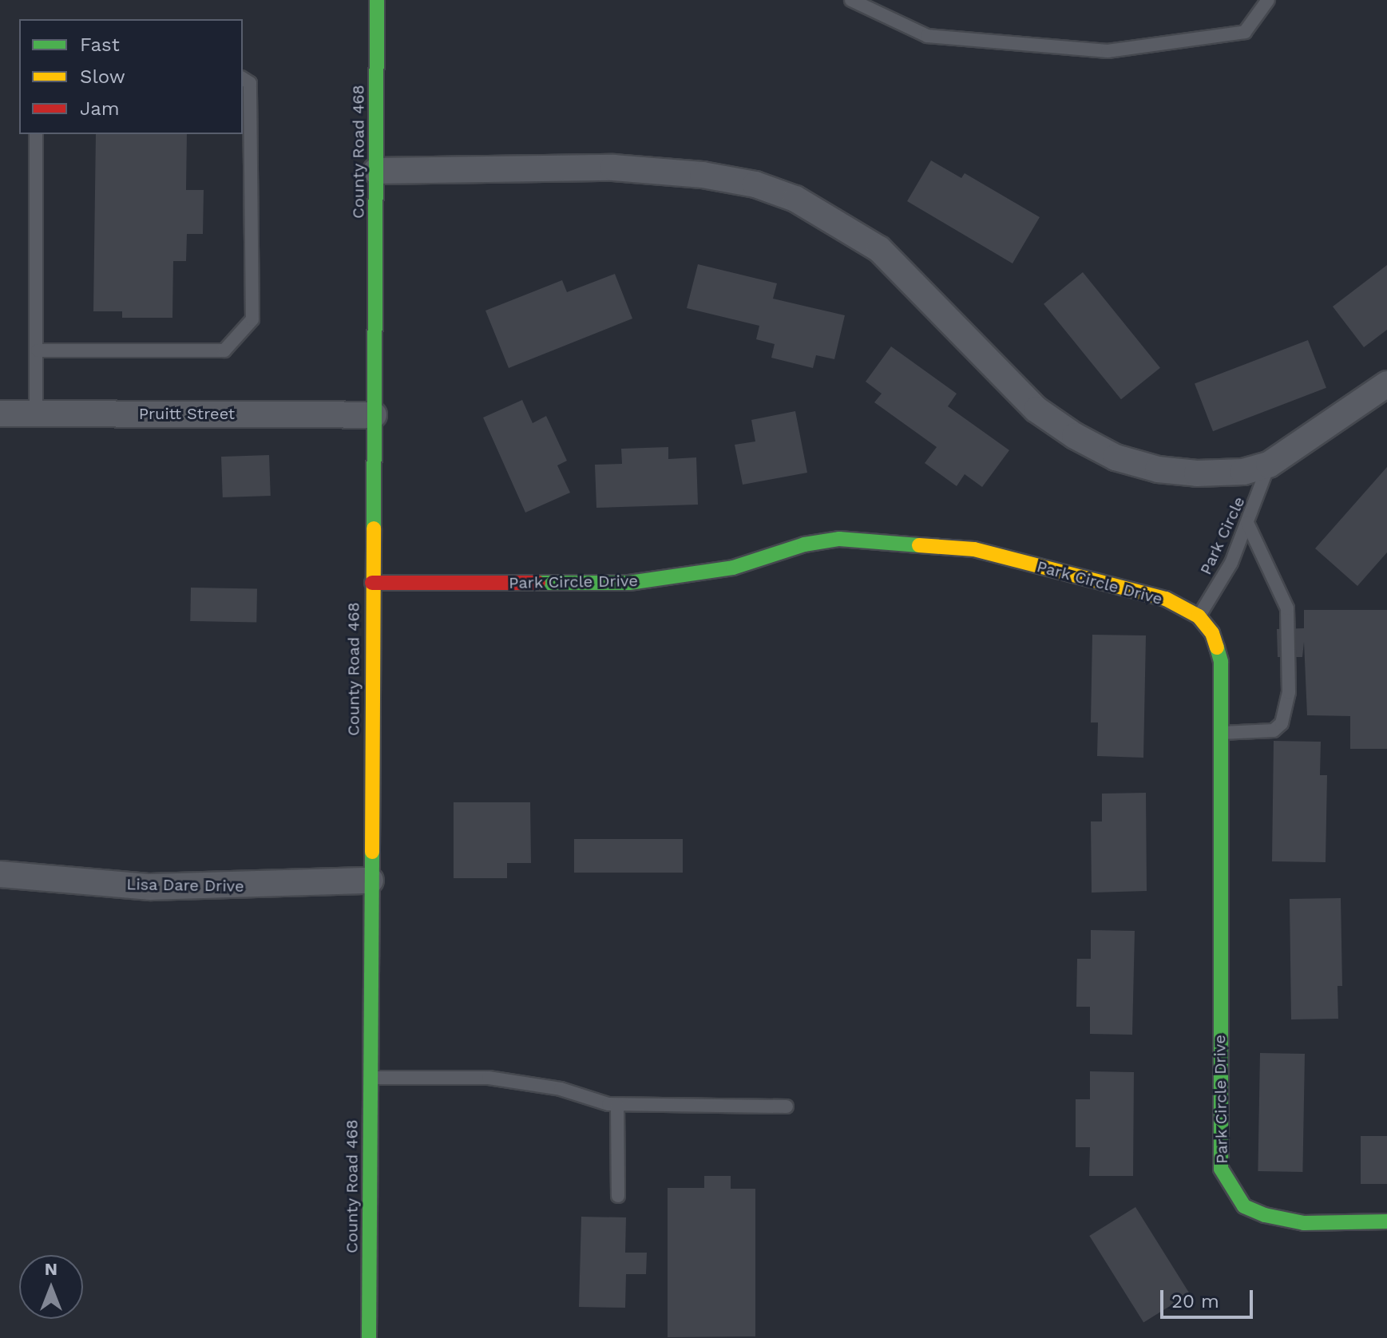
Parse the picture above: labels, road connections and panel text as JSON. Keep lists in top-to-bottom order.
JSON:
{
  "streets": {
    "street": [
      "County Road 468",
      "Pruitt Street",
      "Park Circle Drive",
      "Lisa Dare Drive"
    ],
    "lane": ["Park Circle"]
  },
  "crossings": [
    ["County Road 468", "Pruitt Street"],
    ["County Road 468", "Park Circle Drive"],
    ["County Road 468", "Lisa Dare Drive"],
    ["Park Circle", "Park Circle Drive"]
  ],
  "legend": ["Fast", "Slow", "Jam"],
  "scale_bar": "20 m",
  "north": "top"
}
